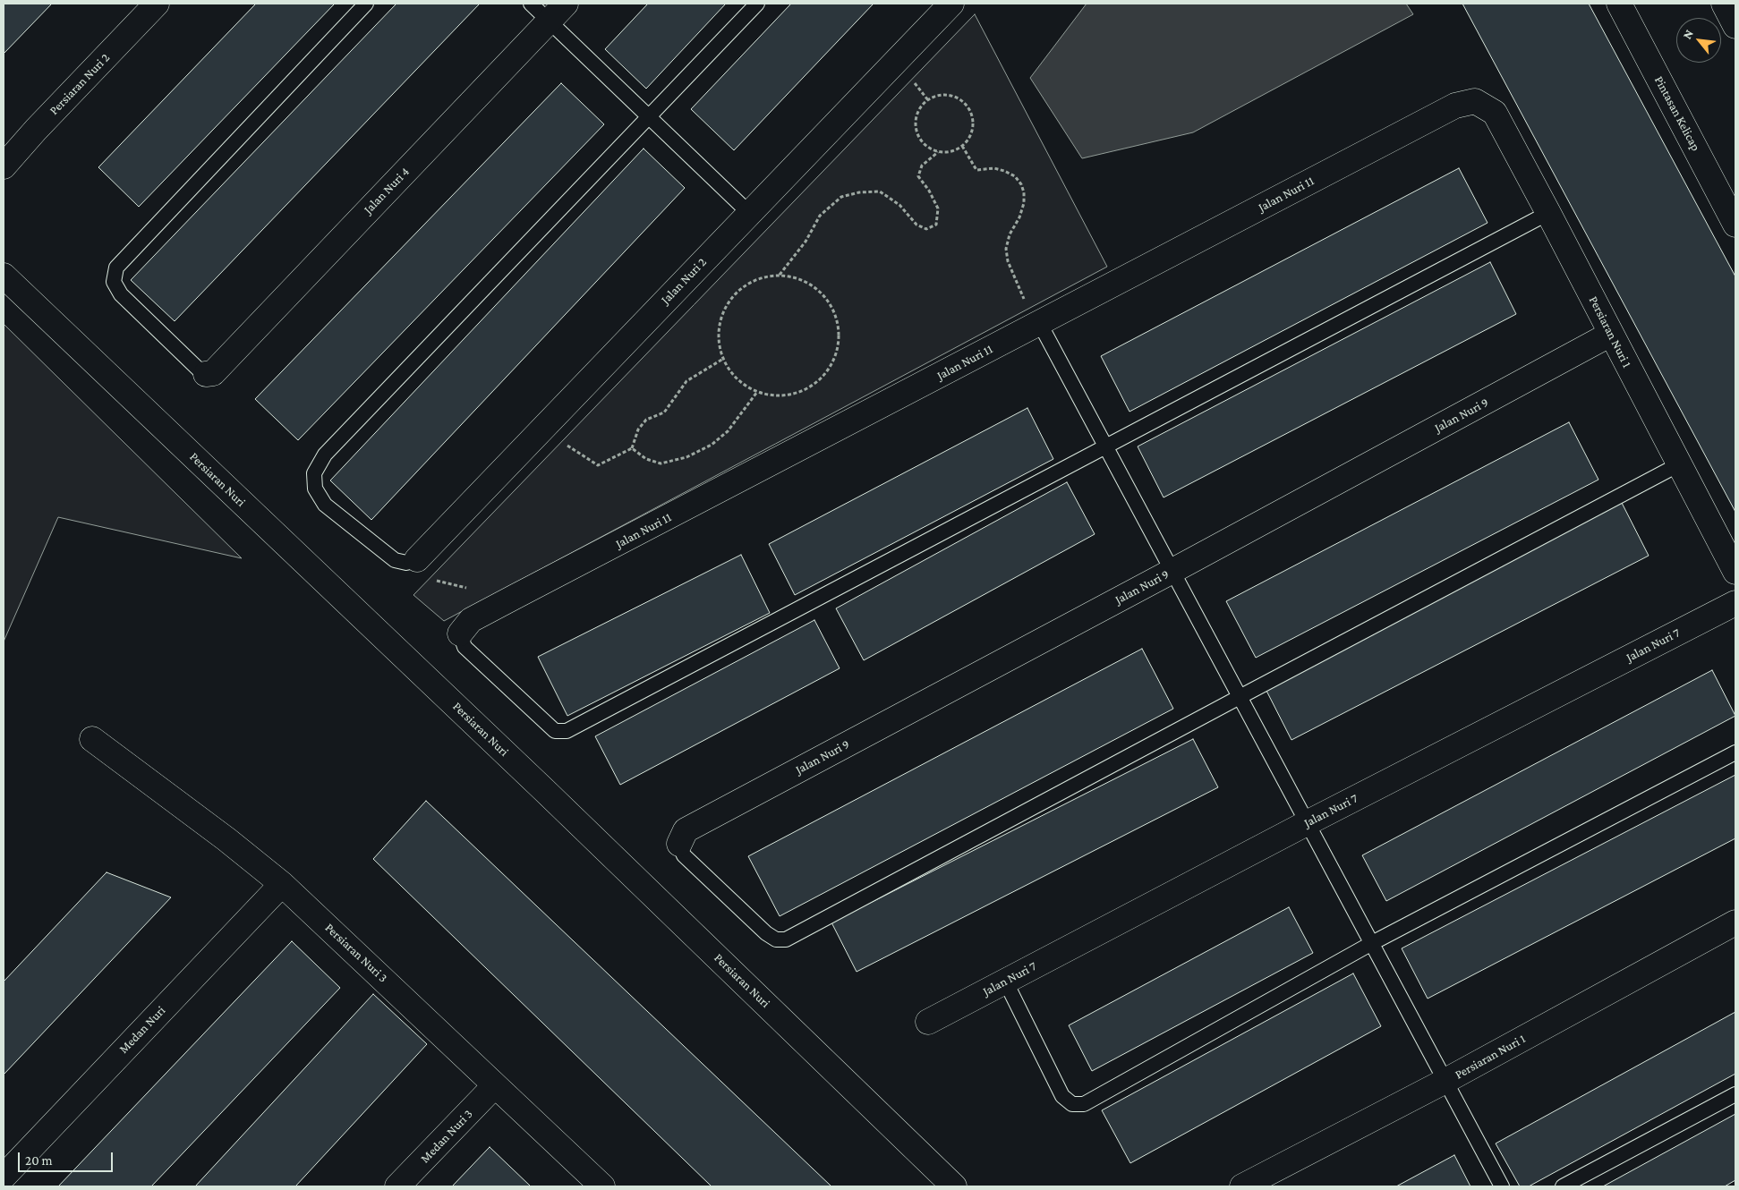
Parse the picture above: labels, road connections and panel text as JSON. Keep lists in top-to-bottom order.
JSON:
{
  "streets": {
    "street": [
      "Persiaran Nuri 2",
      "Pintasan Kelicap",
      "Jalan Nuri 4",
      "Jalan Nuri 11",
      "Jalan Nuri 2",
      "Persiaran Nuri 1",
      "Jalan Nuri 9",
      "Persiaran Nuri",
      "Jalan Nuri 7",
      "Persiaran Nuri 3",
      "Medan Nuri",
      "Medan Nuri 3"
    ]
  },
  "crossings": [
    ["Jalan Nuri 11", "Persiaran Nuri 1"],
    ["Persiaran Nuri 1", "Jalan Nuri 9"],
    ["Persiaran Nuri 3", "Medan Nuri"],
    ["Persiaran Nuri 3", "Medan Nuri 3"]
  ],
  "scale_bar": "20 m",
  "north": "top left"
}
